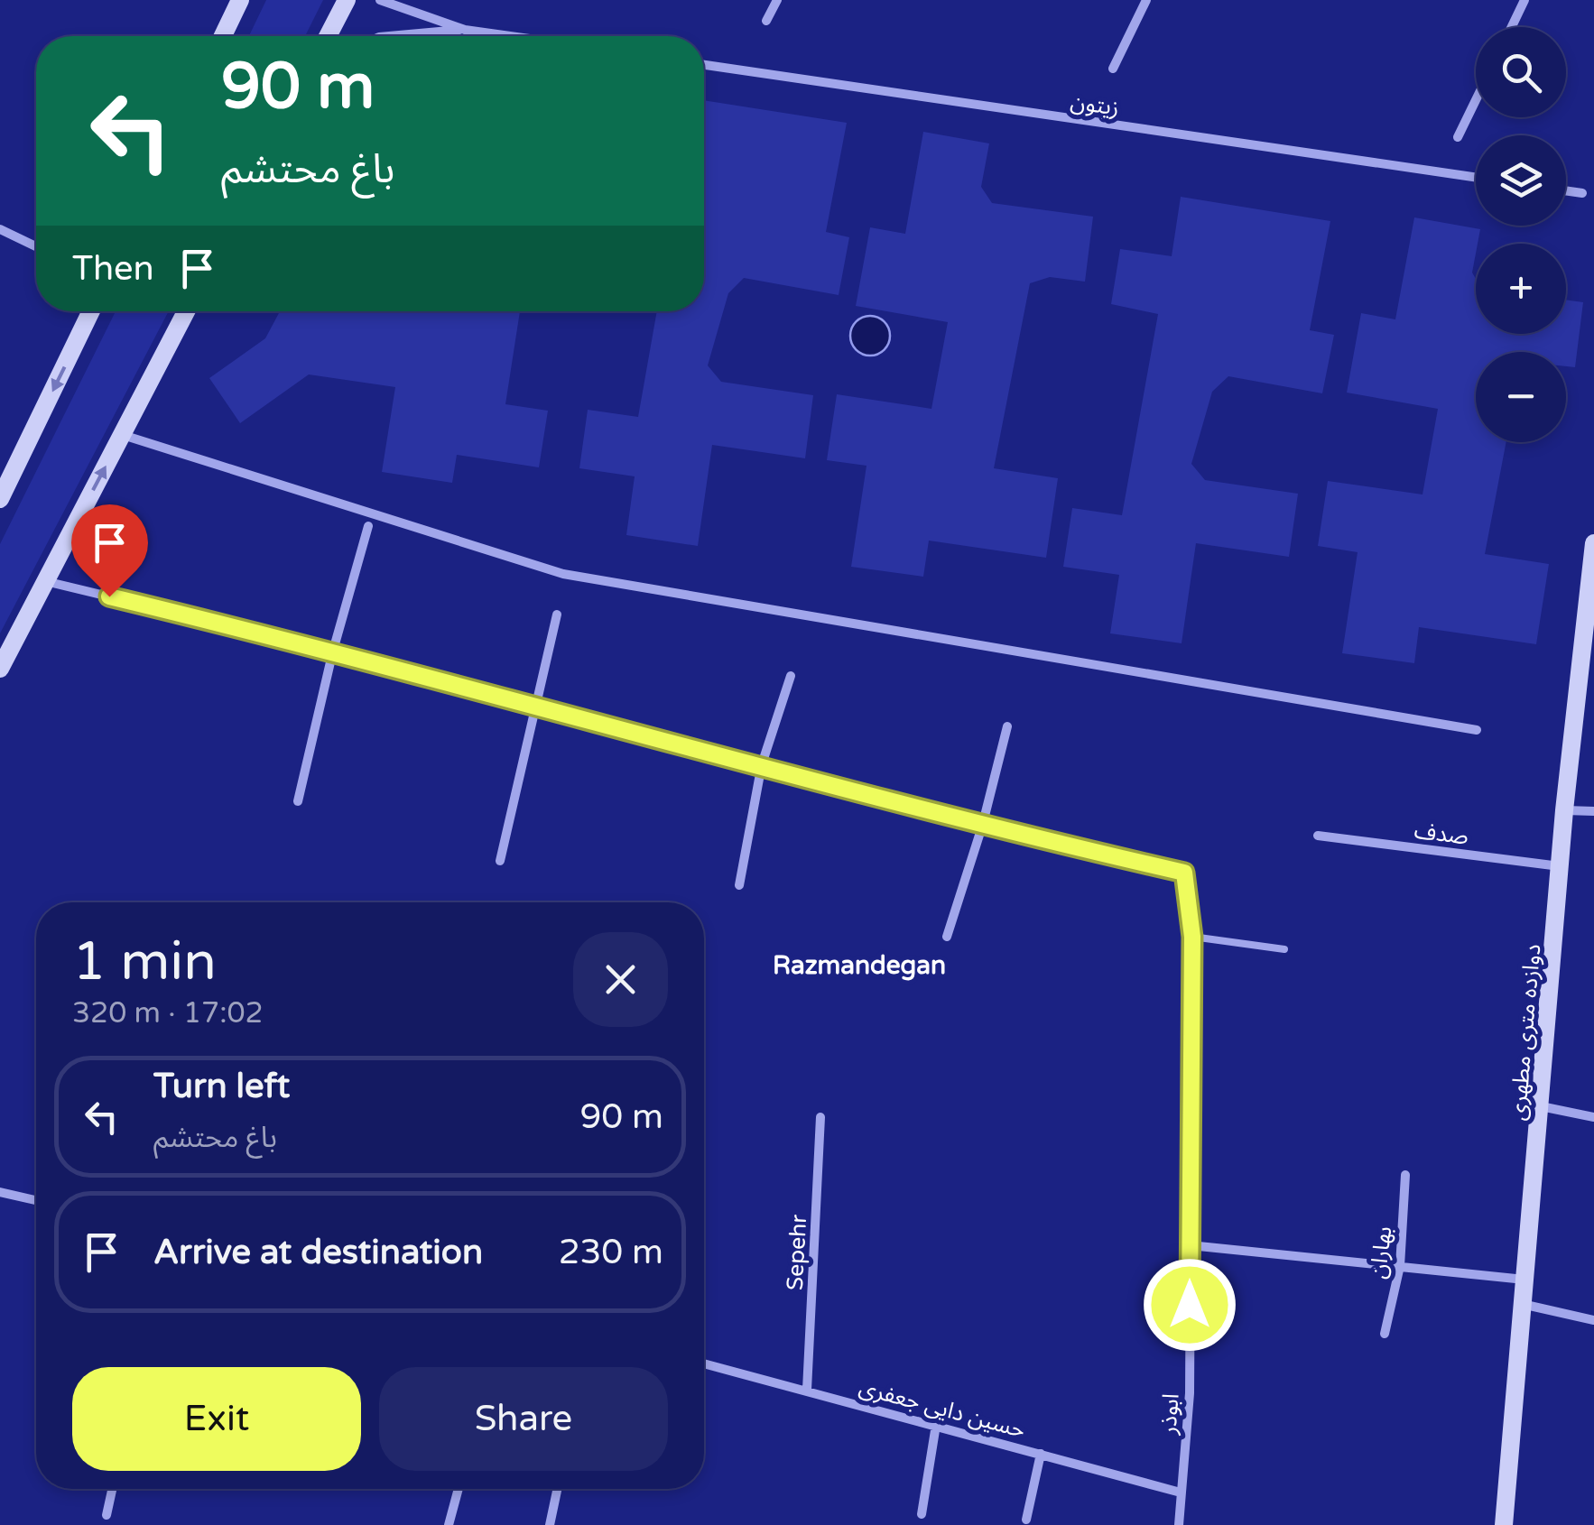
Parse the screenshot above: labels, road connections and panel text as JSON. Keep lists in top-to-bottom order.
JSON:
{
  "streets": {
    "street": [
      "زیتون",
      "صدف",
      "دوازده متری مطهری",
      "Sepehr",
      "بهاران",
      "حسین دایی جعفری",
      "ابوذر"
    ]
  },
  "crossings": [
    ["صدف", "دوازده متری مطهری"],
    ["Sepehr", "حسین دایی جعفری"],
    ["حسین دایی جعفری", "ابوذر"]
  ],
  "districts": ["Razmandegan"],
  "page": {
    "map_buttons": ["+", "−"],
    "turn": ["90 m", "باغ محتشم"],
    "then": "Then",
    "heading": ["1 min", "320 m · 17:02"],
    "list": [
      {
        "name": "Turn left",
        "note": "باغ محتشم",
        "value": "90 m"
      },
      {
        "name": "Arrive at destination",
        "value": "230 m"
      }
    ],
    "buttons": ["Exit", "Share"]
  }
}
